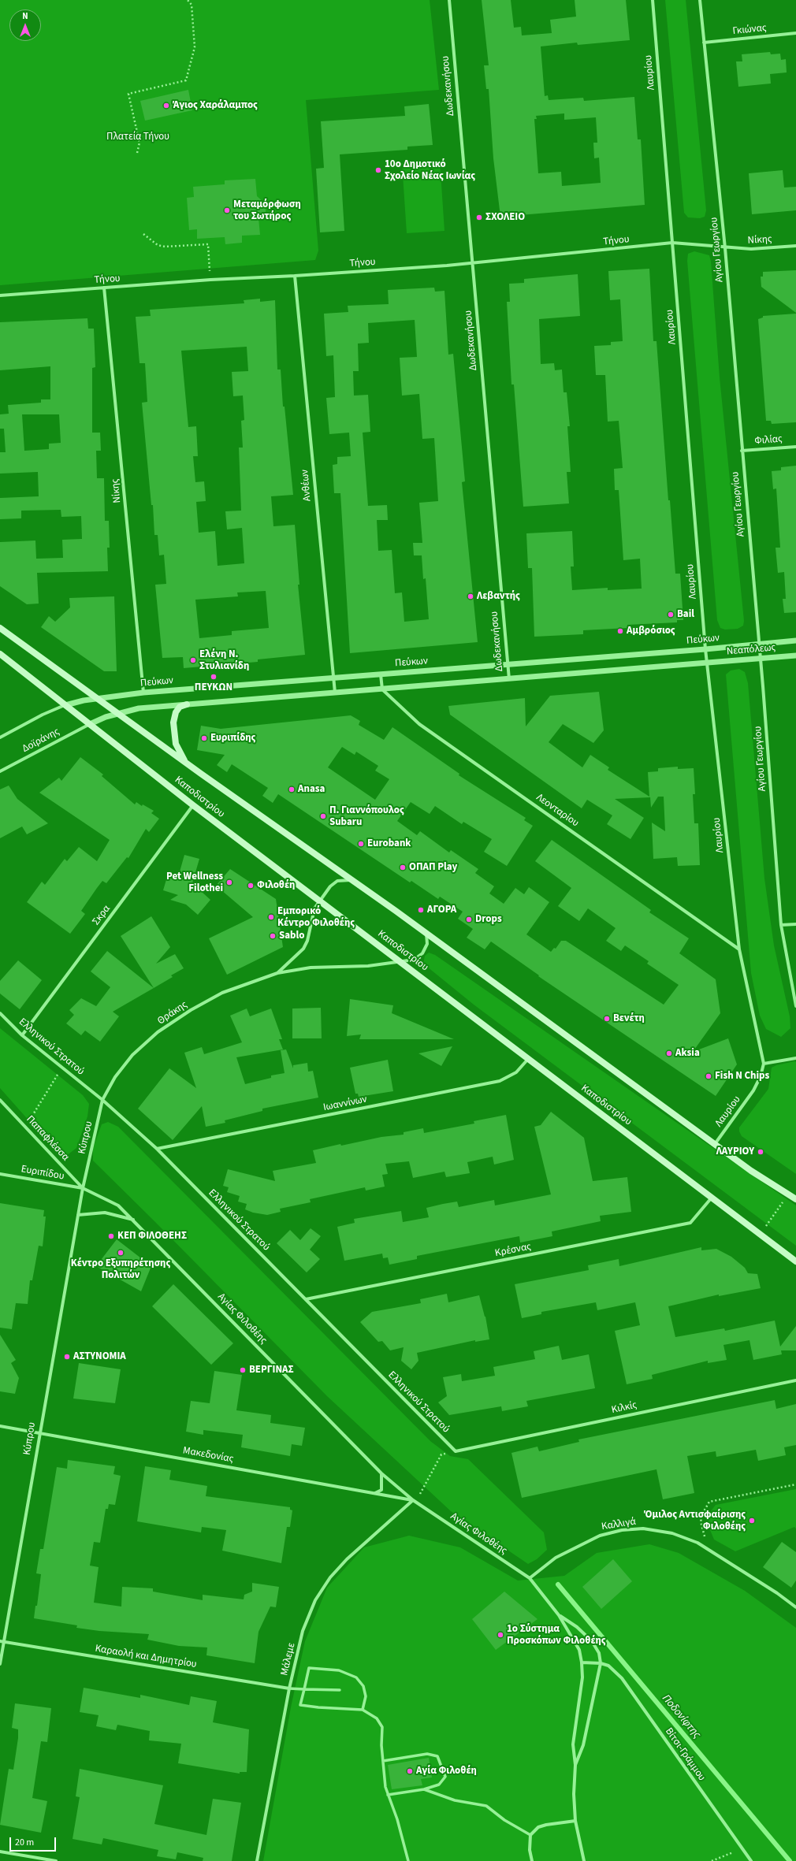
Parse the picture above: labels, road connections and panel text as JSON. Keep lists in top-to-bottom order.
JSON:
{
  "streets": {
    "main road": ["Καποδιστρίου"],
    "street": [
      "Γκιώνας",
      "Λαυρίου",
      "Δωδεκανήσου",
      "Νίκης",
      "Τήνου",
      "Αγίου Γεωργίου",
      "Φιλίας",
      "Ανθέων",
      "Πεύκων",
      "Νεαπόλεως",
      "Δοϊράνης",
      "Λεονταρίου",
      "Σκρα",
      "Θράκης",
      "Ελληνικού Στρατού",
      "Ιωαννίνων",
      "Κύπρου",
      "Παπαφλέσσα",
      "Ευριπίδου",
      "Κρέσνας",
      "Αγίας Φιλοθέης",
      "Κιλκίς",
      "Μακεδονίας",
      "Καλλιγά",
      "Καραολή και Δημητρίου",
      "Μάλεμε",
      "Βίτσι-Γράμμου"
    ]
  },
  "crossings": [
    ["Γκιώνας", "Αγίου Γεωργίου"],
    ["Λαυρίου", "Τήνου"],
    ["Λαυρίου", "Πεύκων"],
    ["Λαυρίου", "Νεαπόλεως"],
    ["Λαυρίου", "Καποδιστρίου"],
    ["Λαυρίου", "Λεονταρίου"],
    ["Δωδεκανήσου", "Τήνου"],
    ["Δωδεκανήσου", "Πεύκων"],
    ["Νίκης", "Τήνου"],
    ["Νίκης", "Αγίου Γεωργίου"],
    ["Νίκης", "Πεύκων"],
    ["Τήνου", "Αγίου Γεωργίου"],
    ["Τήνου", "Ανθέων"],
    ["Αγίου Γεωργίου", "Φιλίας"],
    ["Αγίου Γεωργίου", "Πεύκων"],
    ["Αγίου Γεωργίου", "Νεαπόλεως"],
    ["Ανθέων", "Πεύκων"],
    ["Πεύκων", "Νεαπόλεως"],
    ["Πεύκων", "Καποδιστρίου"],
    ["Δοϊράνης", "Καποδιστρίου"],
    ["Καποδιστρίου", "Σκρα"],
    ["Καποδιστρίου", "Θράκης"],
    ["Καποδιστρίου", "Ιωαννίνων"],
    ["Καποδιστρίου", "Κρέσνας"],
    ["Σκρα", "Ελληνικού Στρατού"],
    ["Θράκης", "Ελληνικού Στρατού"],
    ["Θράκης", "Κύπρου"],
    ["Ελληνικού Στρατού", "Ιωαννίνων"],
    ["Ελληνικού Στρατού", "Κύπρου"],
    ["Ελληνικού Στρατού", "Κρέσνας"],
    ["Ελληνικού Στρατού", "Κιλκίς"],
    ["Κύπρου", "Παπαφλέσσα"],
    ["Κύπρου", "Ευριπίδου"],
    ["Κύπρου", "Αγίας Φιλοθέης"],
    ["Κύπρου", "Μακεδονίας"],
    ["Κύπρου", "Καραολή και Δημητρίου"],
    ["Παπαφλέσσα", "Ευριπίδου"],
    ["Παπαφλέσσα", "Αγίας Φιλοθέης"],
    ["Ευριπίδου", "Αγίας Φιλοθέης"],
    ["Αγίας Φιλοθέης", "Μακεδονίας"],
    ["Αγίας Φιλοθέης", "Καλλιγά"],
    ["Αγίας Φιλοθέης", "Μάλεμε"],
    ["Αγίας Φιλοθέης", "Βίτσι-Γράμμου"],
    ["Μακεδονίας", "Μάλεμε"],
    ["Καραολή και Δημητρίου", "Μάλεμε"]
  ],
  "water": ["Ποδονίφτης"],
  "parks": ["Πλατεία Τήνου"],
  "places": [
    "Άγιος Χαράλαμπος",
    "10ο Δημοτικό Σχολείο Νέας Ιωνίας",
    "Μεταμόρφωση του Σωτήρος",
    "ΣΧΟΛΕΙΟ",
    "Λεβαντής",
    "Bail",
    "Αμβρόσιος",
    "Ελένη Ν. Στυλιανίδη",
    "ΠΕΥΚΩΝ",
    "Ευριπίδης",
    "Anasa",
    "Π. Γιαννόπουλος Subaru",
    "Eurobank",
    "ΟΠΑΠ Play",
    "Pet Wellness Filothei",
    "Φιλοθέη",
    "ΑΓΟΡΑ",
    "Εμπορικό Κέντρο Φιλοθέης",
    "Drops",
    "Sablo",
    "Βενέτη",
    "Aksia",
    "Fish N Chips",
    "ΛΑΥΡΙΟΥ",
    "ΚΕΠ ΦΙΛΟΘΕΗΣ",
    "Κέντρο Εξυπηρέτησης Πολιτών",
    "ΑΣΤΥΝΟΜΙΑ",
    "ΒΕΡΓΙΝΑΣ",
    "Όμιλος Αντισφαίρισης Φιλοθέης",
    "1ο Σύστημα Προσκόπων Φιλοθέης",
    "Αγία Φιλοθέη"
  ],
  "scale_bar": "20 m",
  "north": "top"
}
